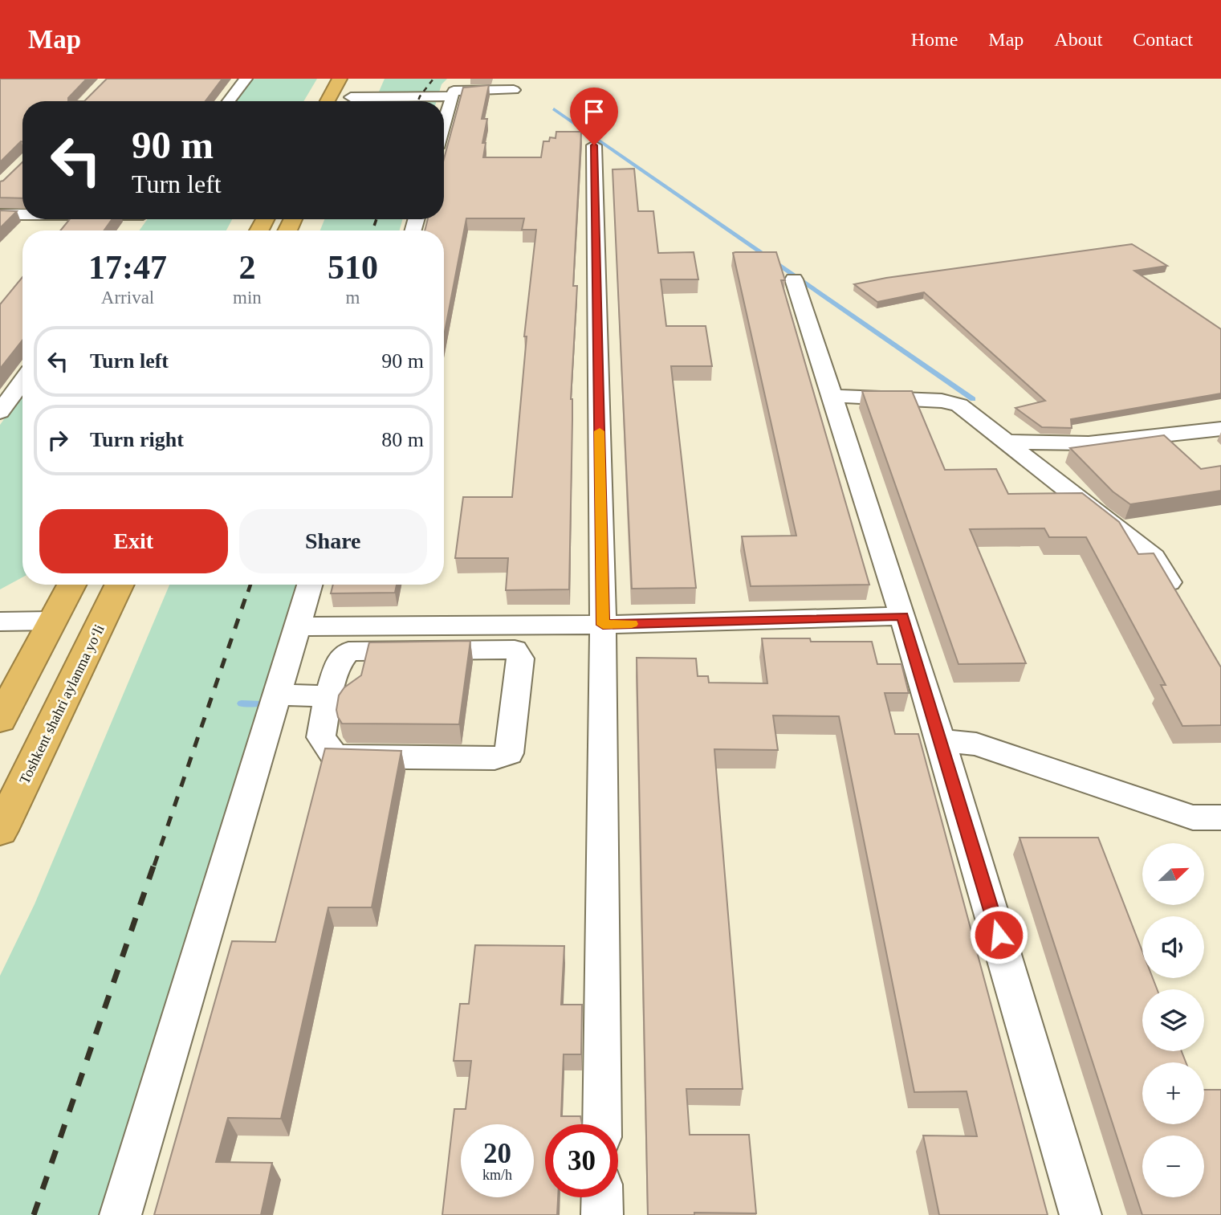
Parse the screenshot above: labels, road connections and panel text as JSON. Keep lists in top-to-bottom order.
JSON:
{
  "streets": {
    "highway": ["Toshkent shahri aylanma yoʻli"]
  },
  "north": "top right",
  "page": {
    "header": "Map",
    "nav": [
      "Home",
      "Map",
      "About",
      "Contact"
    ],
    "turn": ["90 m", "Turn left"],
    "eta": [
      "17:47",
      "Arrival",
      "2",
      "min",
      "510",
      "m"
    ],
    "list": [
      {
        "name": "Turn left",
        "value": "90 m"
      },
      {
        "name": "Turn right",
        "value": "80 m"
      }
    ],
    "buttons": ["Exit", "Share"],
    "map_buttons": ["+", "−"],
    "speed": "20 km/h",
    "limit": "30"
  }
}
